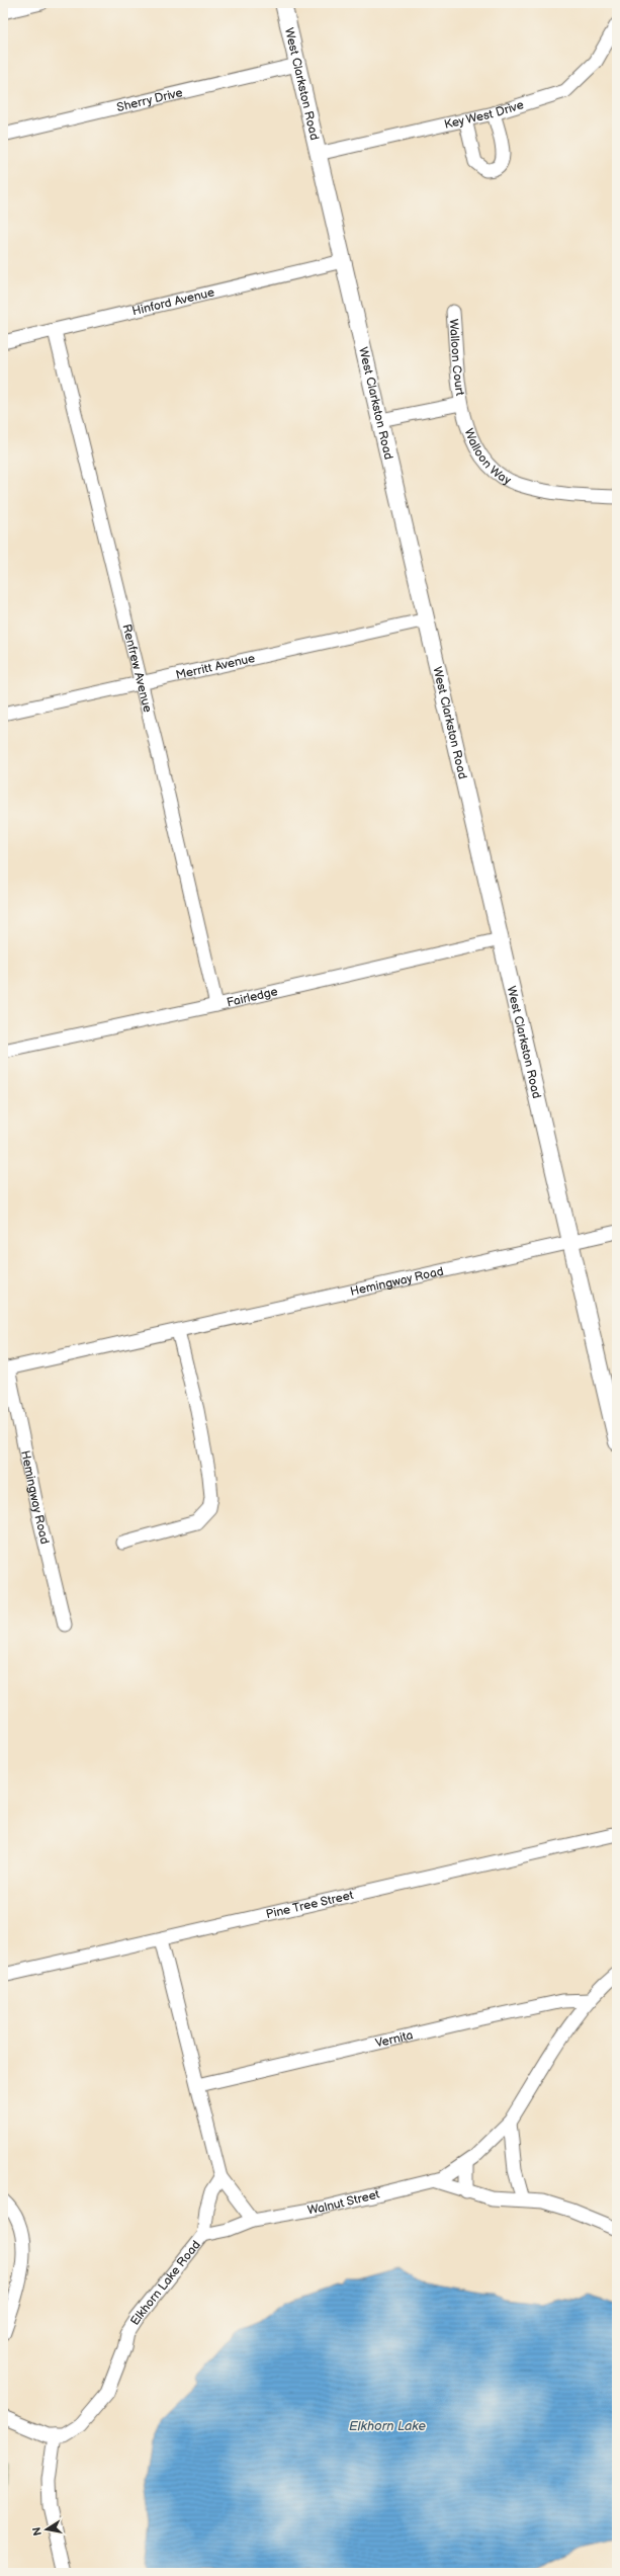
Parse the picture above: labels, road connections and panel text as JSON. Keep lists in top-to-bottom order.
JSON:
{
  "streets": {
    "main road": ["West Clarkston Road"],
    "street": [
      "Sherry Drive",
      "Key West Drive",
      "Hinford Avenue",
      "Walloon Court",
      "Walloon Way",
      "Merritt Avenue",
      "Renfrew Avenue",
      "Fairledge",
      "Hemingway Road",
      "Pine Tree Street",
      "Vernita",
      "Walnut Street",
      "Elkhorn Lake Road"
    ]
  },
  "crossings": [
    ["West Clarkston Road", "Sherry Drive"],
    ["West Clarkston Road", "Key West Drive"],
    ["West Clarkston Road", "Hinford Avenue"],
    ["West Clarkston Road", "Merritt Avenue"],
    ["West Clarkston Road", "Fairledge"],
    ["West Clarkston Road", "Hemingway Road"],
    ["Hinford Avenue", "Renfrew Avenue"],
    ["Walloon Court", "Walloon Way"],
    ["Merritt Avenue", "Renfrew Avenue"],
    ["Renfrew Avenue", "Fairledge"],
    ["Vernita", "Walnut Street"],
    ["Walnut Street", "Elkhorn Lake Road"]
  ],
  "water": ["Elkhorn Lake"],
  "north": "left"
}
